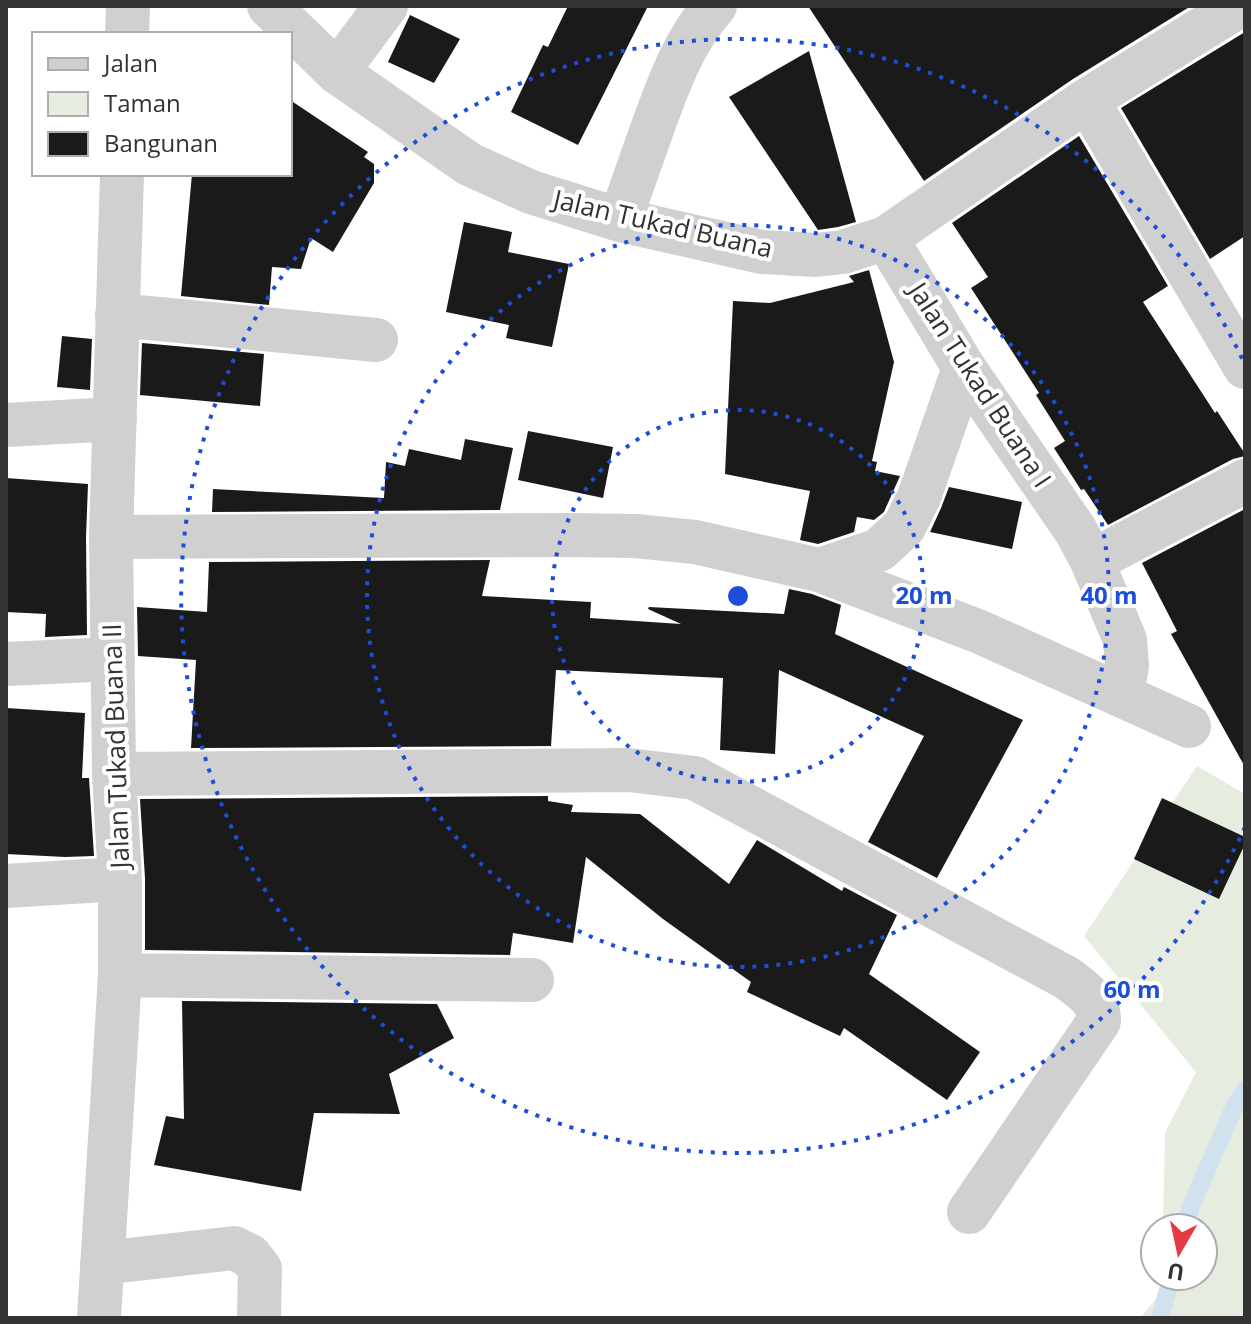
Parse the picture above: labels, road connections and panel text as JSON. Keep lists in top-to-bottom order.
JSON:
{
  "streets": {
    "street": ["Jalan Tukad Buana", "Jalan Tukad Buana I", "Jalan Tukad Buana II"]
  },
  "crossings": [
    ["Jalan Tukad Buana", "Jalan Tukad Buana I"]
  ],
  "legend": ["Jalan", "Taman", "Bangunan"],
  "north": "bottom",
  "rings": ["20 m", "40 m", "60 m"]
}
